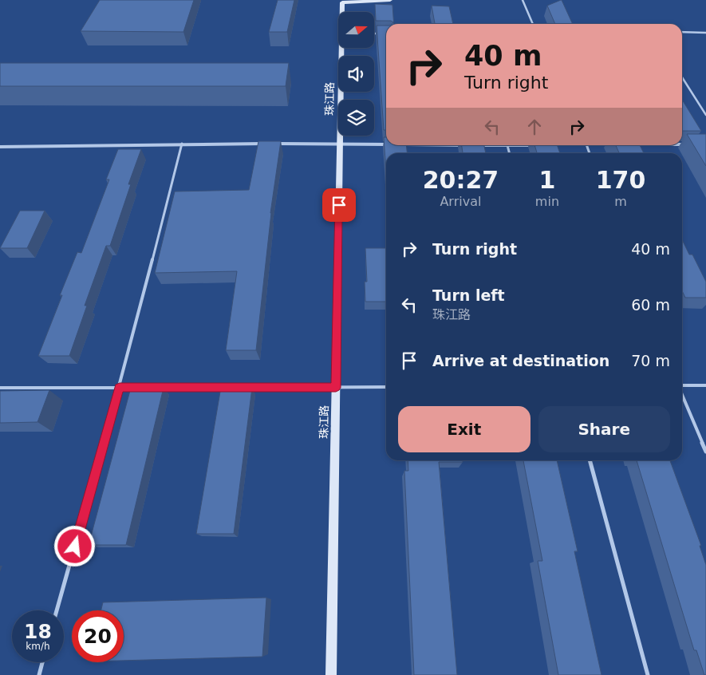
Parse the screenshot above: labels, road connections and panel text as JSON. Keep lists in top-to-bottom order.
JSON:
{
  "streets": {
    "street": ["珠江路"]
  },
  "north": "right",
  "page": {
    "turn": ["40 m", "Turn right"],
    "eta": [
      "20:27",
      "Arrival",
      "1",
      "min",
      "170",
      "m"
    ],
    "list": [
      {
        "name": "Turn right",
        "value": "40 m"
      },
      {
        "name": "Turn left",
        "note": "珠江路",
        "value": "60 m"
      },
      {
        "name": "Arrive at destination",
        "value": "70 m"
      }
    ],
    "buttons": ["Exit", "Share"],
    "speed": "18 km/h",
    "limit": "20"
  }
}
